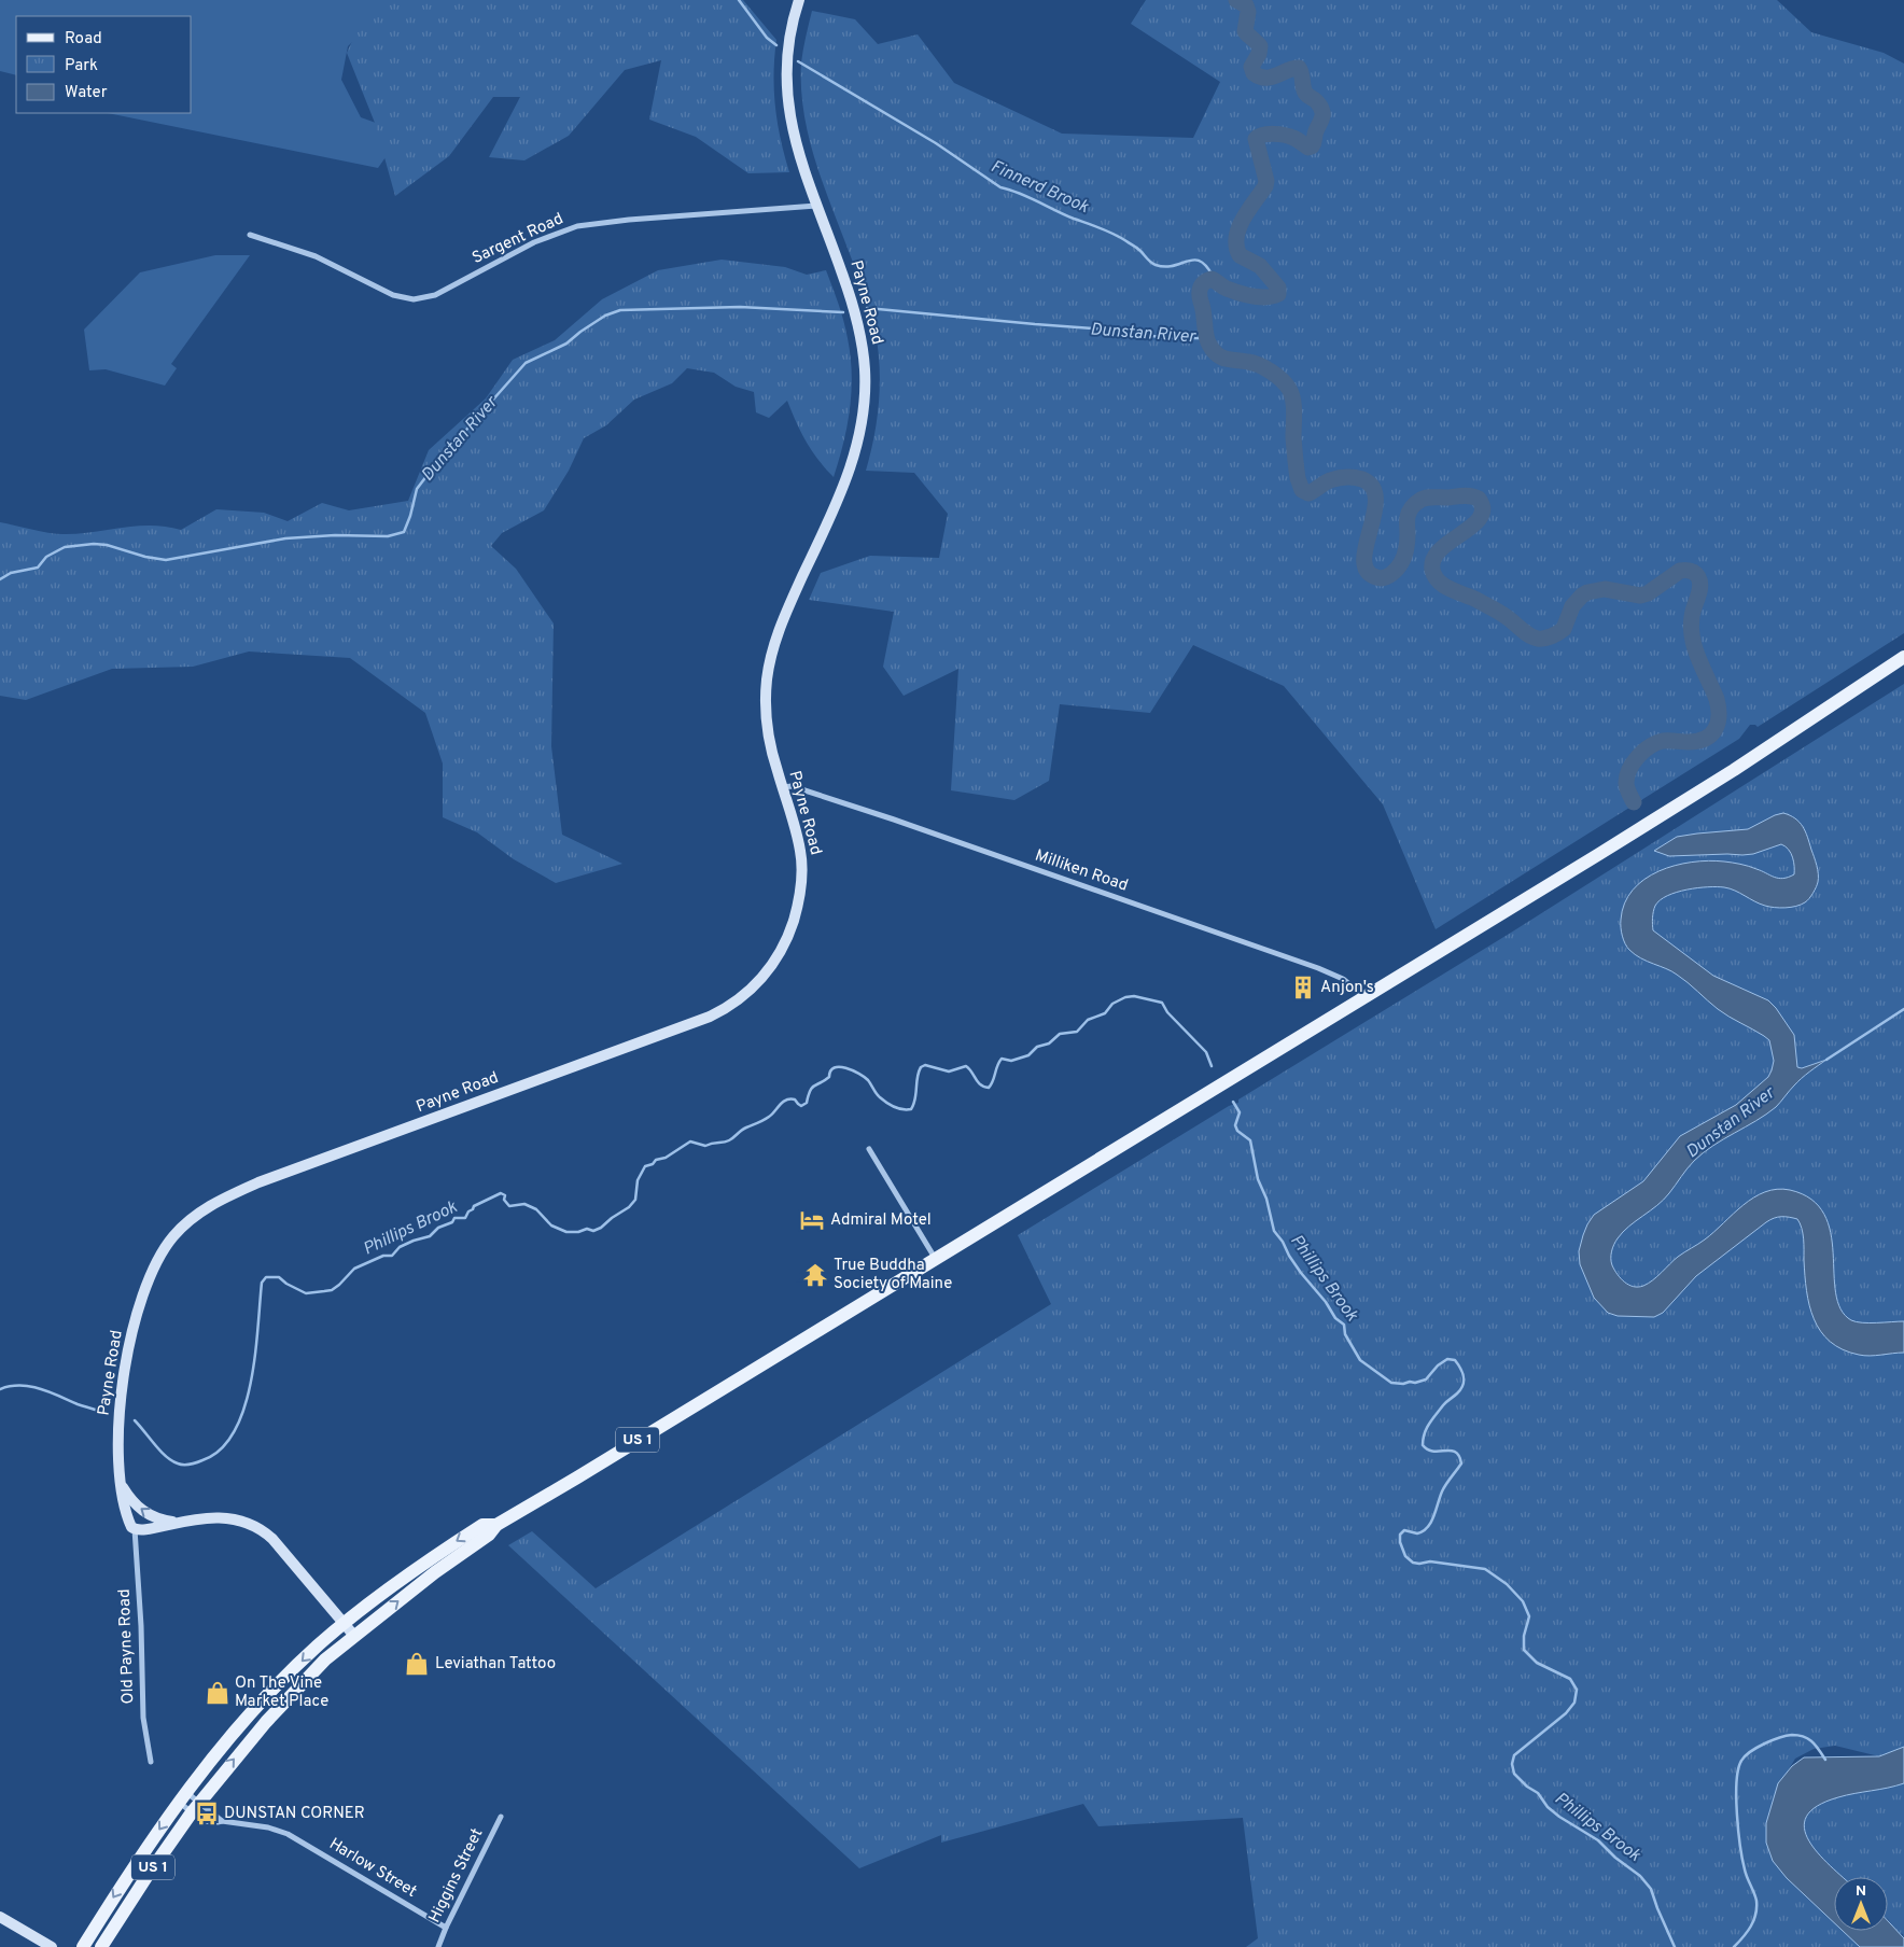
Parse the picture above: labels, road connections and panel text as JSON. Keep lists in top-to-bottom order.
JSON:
{
  "streets": {
    "main road": ["Payne Road", "US 1"],
    "street": [
      "Sargent Road",
      "Milliken Road",
      "Old Payne Road",
      "Harlow Street",
      "Higgins Street"
    ]
  },
  "crossings": [
    ["Sargent Road", "Payne Road"],
    ["Payne Road", "Milliken Road"],
    ["Payne Road", "Old Payne Road"],
    ["Milliken Road", "US 1"],
    ["US 1", "Harlow Street"],
    ["Harlow Street", "Higgins Street"]
  ],
  "water": ["Finnerd Brook", "Dunstan River", "Phillips Brook"],
  "places": {
    "building": ["Anjon's"],
    "hotel": ["Admiral Motel"],
    "temple": ["True Buddha Society of Maine"],
    "shop": ["Leviathan Tattoo", "On The Vine Market Place"],
    "bus stop": ["DUNSTAN CORNER"]
  },
  "legend": ["Road", "Park", "Water"],
  "north": "top"
}
